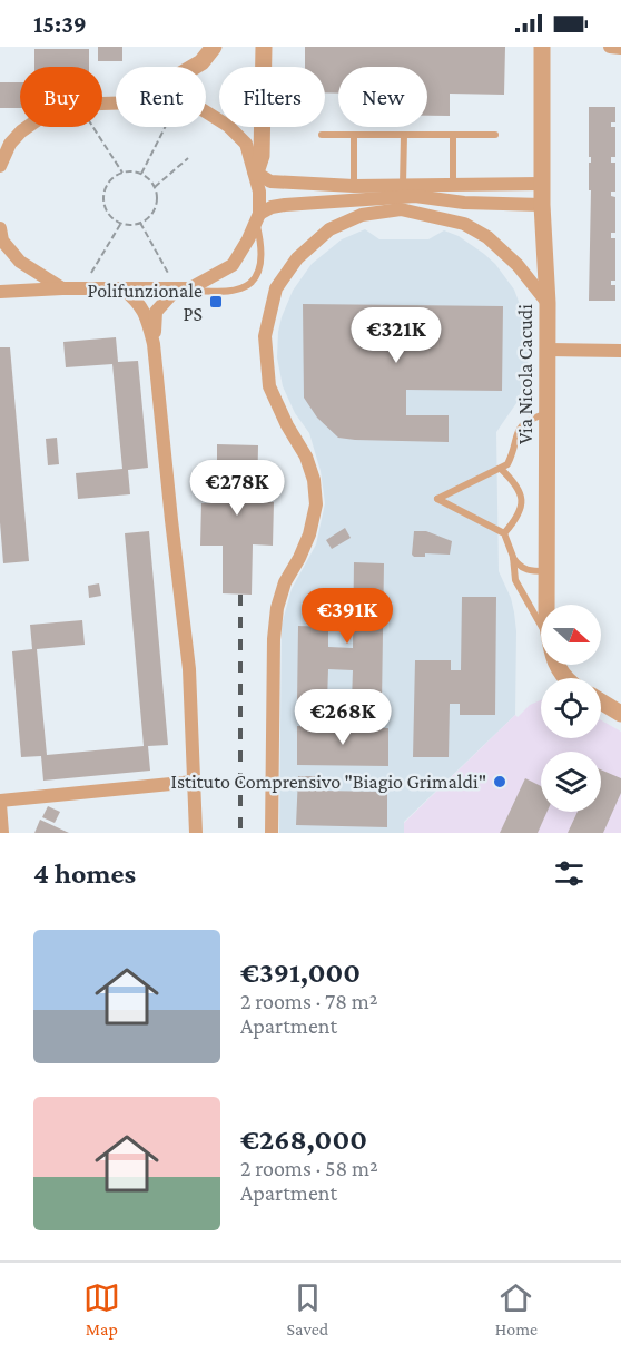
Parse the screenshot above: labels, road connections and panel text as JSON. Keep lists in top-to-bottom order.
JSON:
{
  "streets": {
    "street": ["Via Nicola Cacudi"]
  },
  "places": {
    "transit": ["Polifunzionale PS"],
    "other": ["Istituto Comprensivo \"Biagio Grimaldi\""]
  },
  "north": "right",
  "page": {
    "status": "15:39",
    "chip": [
      "Buy",
      "Rent",
      "Filters",
      "New"
    ],
    "price": [
      "€321K",
      "€278K",
      "€391K",
      "€268K"
    ],
    "heading": "4 homes",
    "list": [
      {
        "name": "€391,000",
        "note": "2 rooms · 78 m² · Apartment"
      },
      {
        "name": "€268,000",
        "note": "2 rooms · 58 m² · Apartment"
      }
    ],
    "tabs": ["Map", "Saved", "Home"]
  }
}
